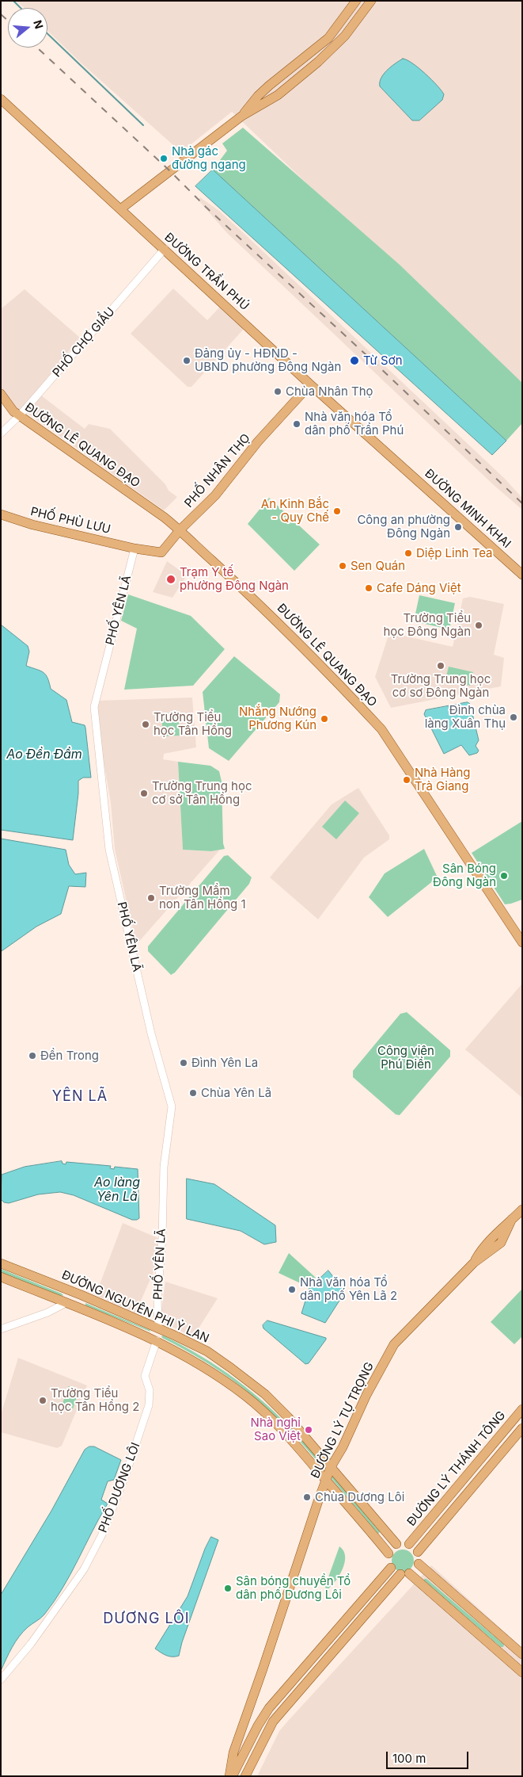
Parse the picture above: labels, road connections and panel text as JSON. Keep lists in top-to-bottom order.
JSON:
{
  "streets": {
    "main road": [
      "ĐƯỜNG TRẦN PHÚ",
      "ĐƯỜNG LÊ QUANG ĐẠO",
      "PHỐ NHÂN THỌ",
      "ĐƯỜNG MINH KHAI",
      "PHỐ PHÙ LƯU",
      "ĐƯỜNG NGUYÊN PHI Ỷ LAN",
      "ĐƯỜNG LÝ TỰ TRỌNG",
      "ĐƯỜNG LÝ THÁNH TÔNG"
    ],
    "street": ["PHỐ CHỢ GIẦU", "PHỐ YÊN LÃ", "PHỐ DƯƠNG LÔI"]
  },
  "crossings": [
    ["ĐƯỜNG TRẦN PHÚ", "PHỐ CHỢ GIẦU"],
    ["ĐƯỜNG TRẦN PHÚ", "PHỐ NHÂN THỌ"],
    ["ĐƯỜNG TRẦN PHÚ", "ĐƯỜNG MINH KHAI"],
    ["PHỐ CHỢ GIẦU", "ĐƯỜNG LÊ QUANG ĐẠO"],
    ["ĐƯỜNG LÊ QUANG ĐẠO", "PHỐ NHÂN THỌ"],
    ["PHỐ NHÂN THỌ", "PHỐ PHÙ LƯU"],
    ["PHỐ NHÂN THỌ", "PHỐ YÊN LÃ"],
    ["PHỐ PHÙ LƯU", "PHỐ YÊN LÃ"],
    ["PHỐ YÊN LÃ", "ĐƯỜNG NGUYÊN PHI Ỷ LAN"],
    ["ĐƯỜNG NGUYÊN PHI Ỷ LAN", "ĐƯỜNG LÝ TỰ TRỌNG"],
    ["ĐƯỜNG NGUYÊN PHI Ỷ LAN", "ĐƯỜNG LÝ THÁNH TÔNG"],
    ["ĐƯỜNG NGUYÊN PHI Ỷ LAN", "PHỐ DƯƠNG LÔI"]
  ],
  "districts": ["YÊN LÃ", "DƯƠNG LÔI"],
  "water": ["Ao Đền Đầm", "Ao làng Yên Lã"],
  "parks": ["Công viên Phú Điền"],
  "places": [
    "Nhà gác đường ngang",
    "Đảng ủy - HĐND - UBND phường Đông Ngàn",
    "Từ Sơn",
    "Chùa Nhân Thọ",
    "Nhà văn hóa Tổ dân phố Trần Phú",
    "An Kinh Bắc - Quy Chế",
    "Công an phường Đông Ngàn",
    "Diệp Linh Tea",
    "Sen Quán",
    "Trạm Y tế phường Đông Ngàn",
    "Cafe Dáng Việt",
    "Trường Tiểu học Đông Ngàn",
    "Trường Trung học cơ sơ Đông Ngàn",
    "Đình chùa làng Xuân Thụ",
    "Nhắng Nướng Phương Kún",
    "Trường Tiểu học Tân Hồng",
    "Nhà Hàng Trà Giang",
    "Trường Trung học cơ sở Tân Hồng",
    "Sân Bóng Đông Ngàn",
    "Trường Mầm non Tân Hồng 1",
    "Đền Trong",
    "Đình Yên La",
    "Chùa Yên Lã",
    "Nhà văn hóa Tổ dân phố Yên Lã 2",
    "Trường Tiểu học Tân Hồng 2",
    "Nhà nghỉ Sao Việt",
    "Chùa Dương Lôi",
    "Sân bóng chuyền Tổ dân phố Dương Lôi"
  ],
  "scale_bar": "100 m",
  "north": "right"
}
